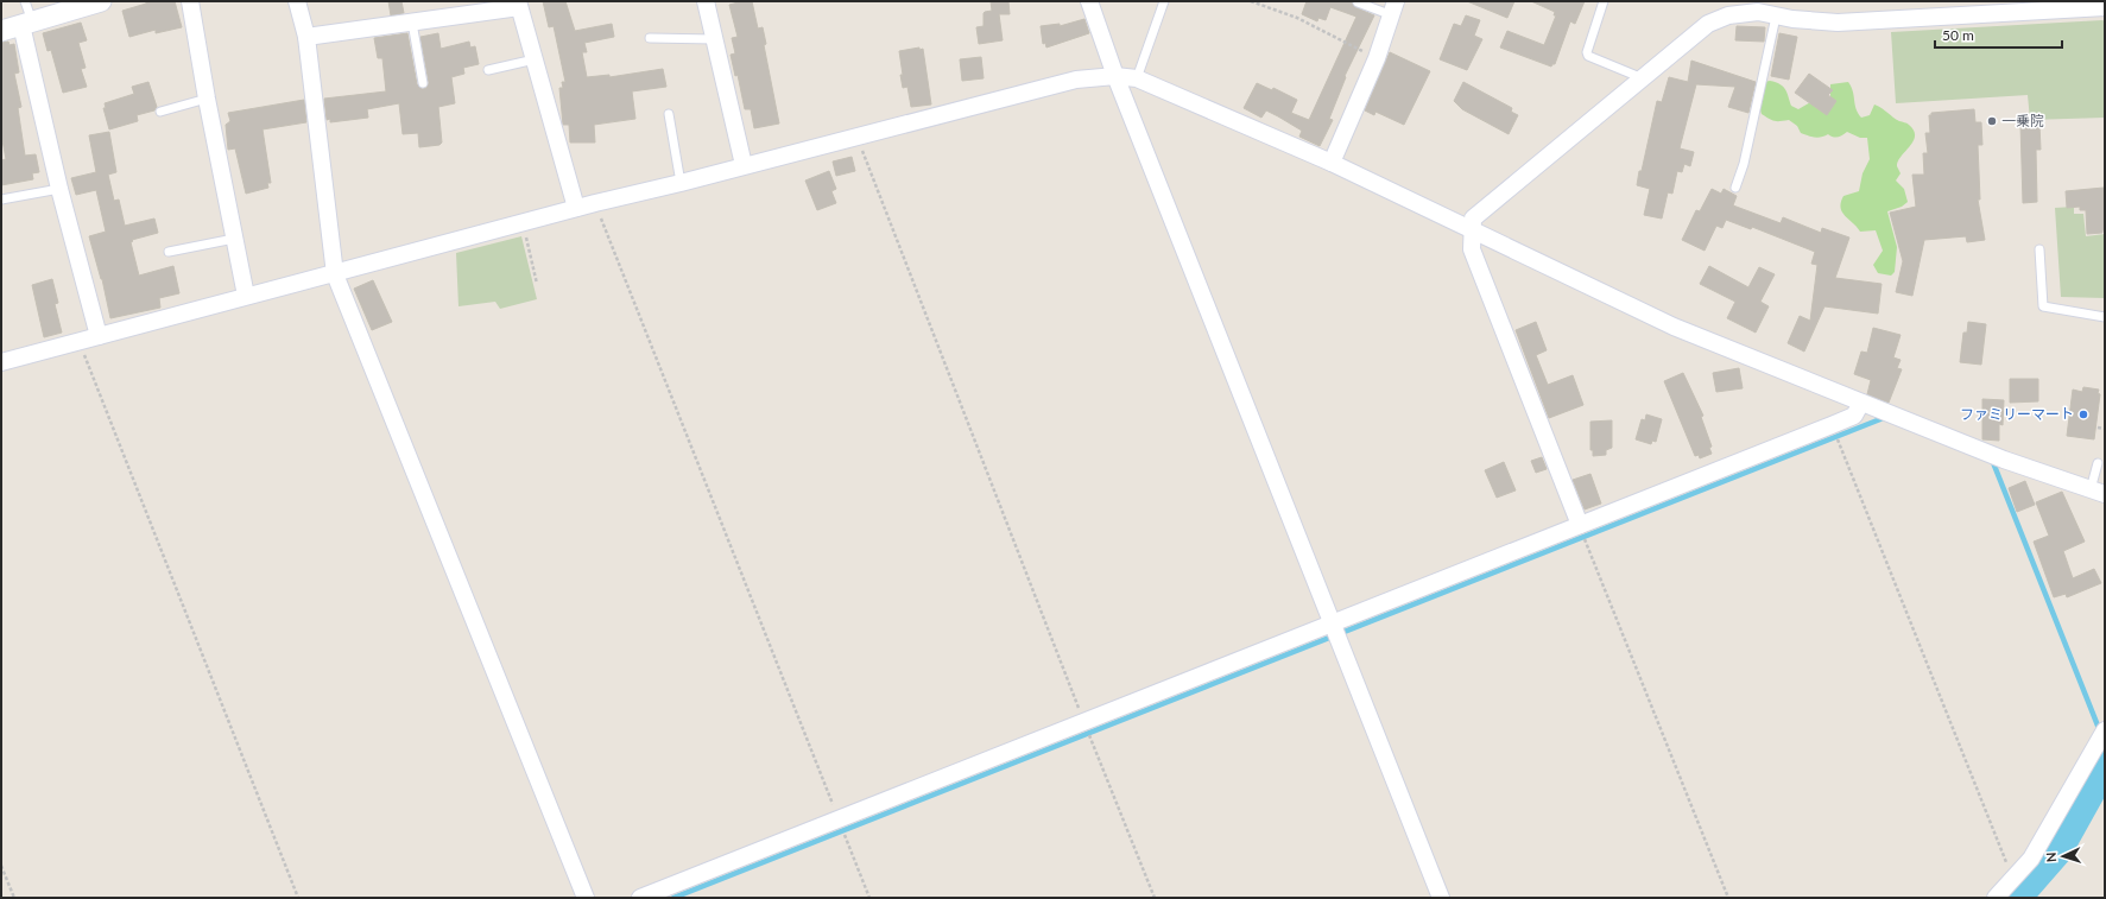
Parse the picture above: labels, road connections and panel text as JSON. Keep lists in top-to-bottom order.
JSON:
{
  "places": ["一乗院", "ファミリーマート"],
  "scale_bar": "50 m",
  "north": "left"
}
